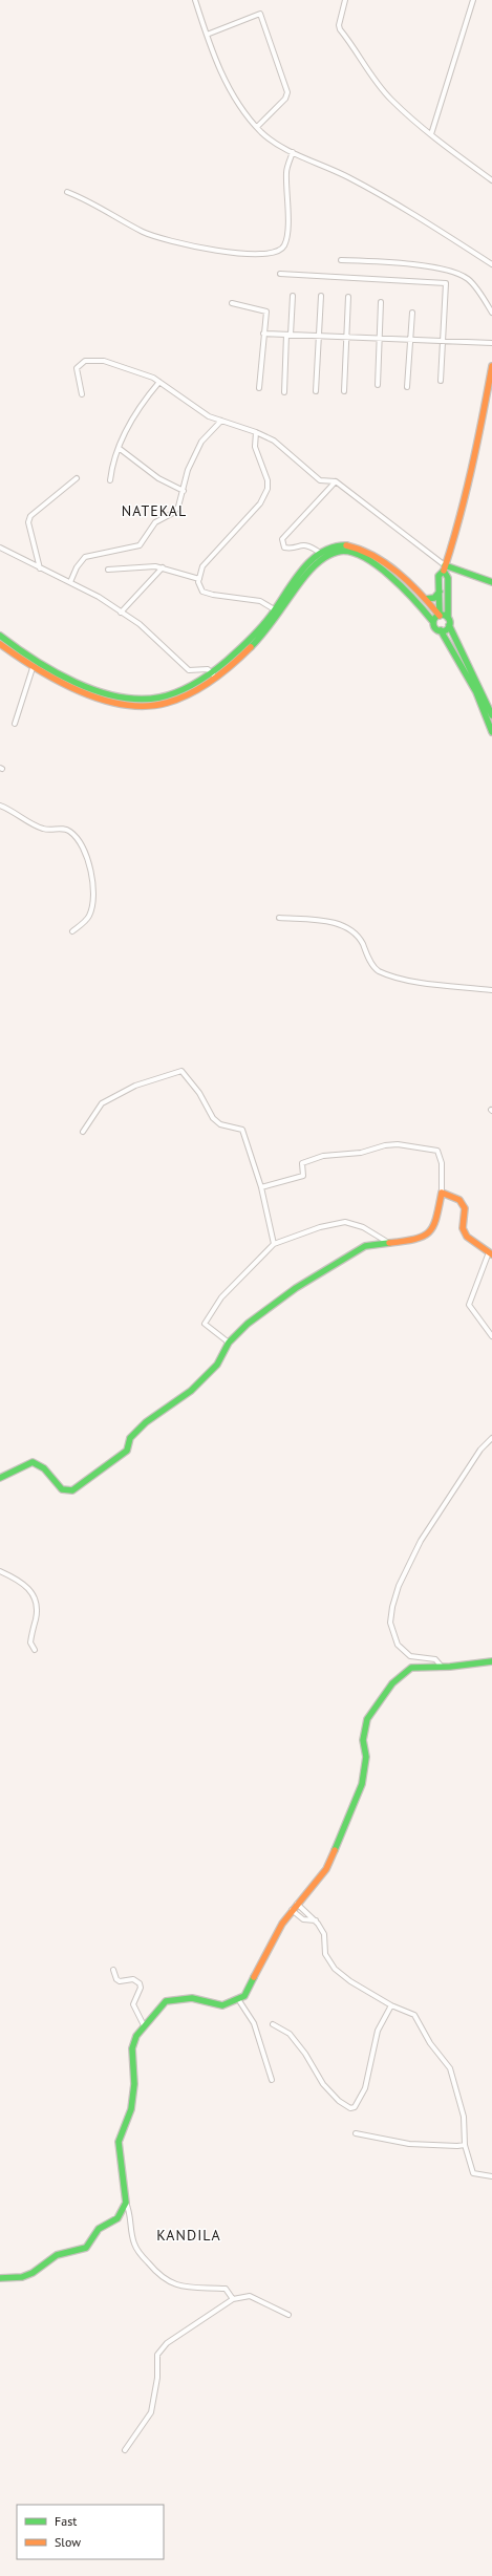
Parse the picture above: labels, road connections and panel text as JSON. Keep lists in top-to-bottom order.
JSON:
{
  "districts": ["NATEKAL", "KANDILA"],
  "legend": ["Fast", "Slow"]
}
